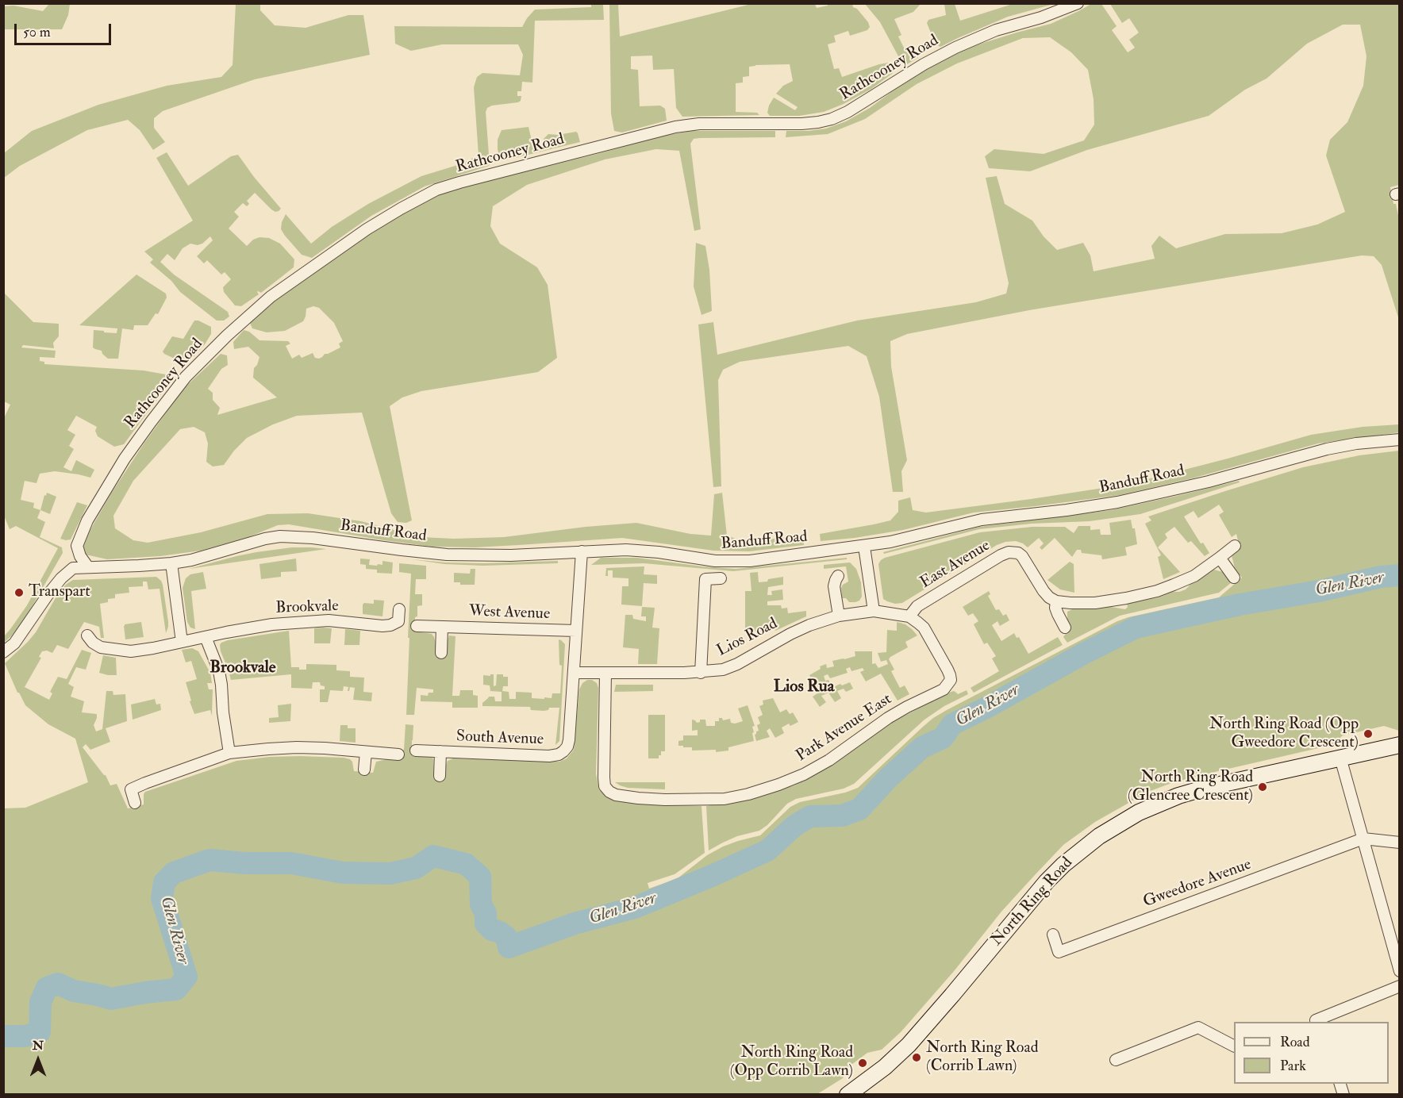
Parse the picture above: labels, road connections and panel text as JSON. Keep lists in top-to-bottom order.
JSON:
{
  "streets": {
    "main road": ["North Ring Road"],
    "street": [
      "Rathcooney Road",
      "Banduff Road",
      "East Avenue",
      "Brookvale",
      "West Avenue",
      "Lios Road",
      "Park Avenue East",
      "South Avenue",
      "Gweedore Avenue"
    ]
  },
  "crossings": [
    ["Rathcooney Road", "Banduff Road"],
    ["East Avenue", "Lios Road"],
    ["East Avenue", "Park Avenue East"],
    ["Lios Road", "Park Avenue East"],
    ["Lios Road", "South Avenue"]
  ],
  "districts": ["Brookvale", "Lios Rua"],
  "water": ["Glen River"],
  "places": [
    "Transpart",
    "North Ring Road (Opp Gweedore Crescent)",
    "North Ring Road (Glencree Crescent)",
    "North Ring Road (Corrib Lawn)",
    "North Ring Road (Opp Corrib Lawn)"
  ],
  "legend": ["Road", "Park"],
  "scale_bar": "50 m",
  "north": "top"
}
